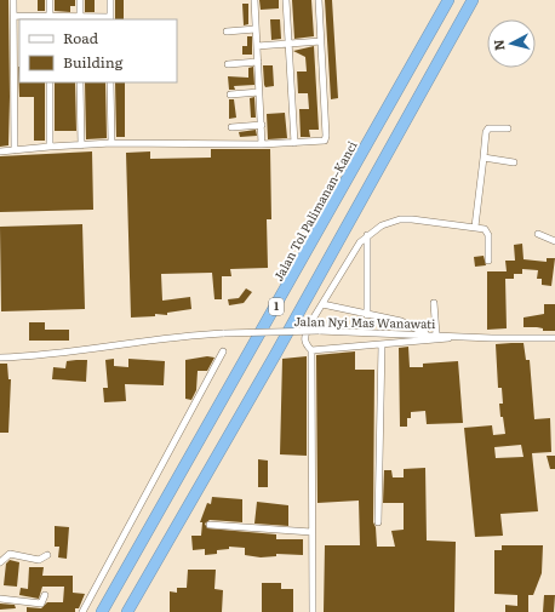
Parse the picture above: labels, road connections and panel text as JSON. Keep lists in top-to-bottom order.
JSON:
{
  "streets": {
    "highway": ["Jalan Tol Palimanan–Kanci", "1"],
    "street": ["Jalan Nyi Mas Wanawati"]
  },
  "legend": ["Road", "Building"],
  "north": "left"
}
